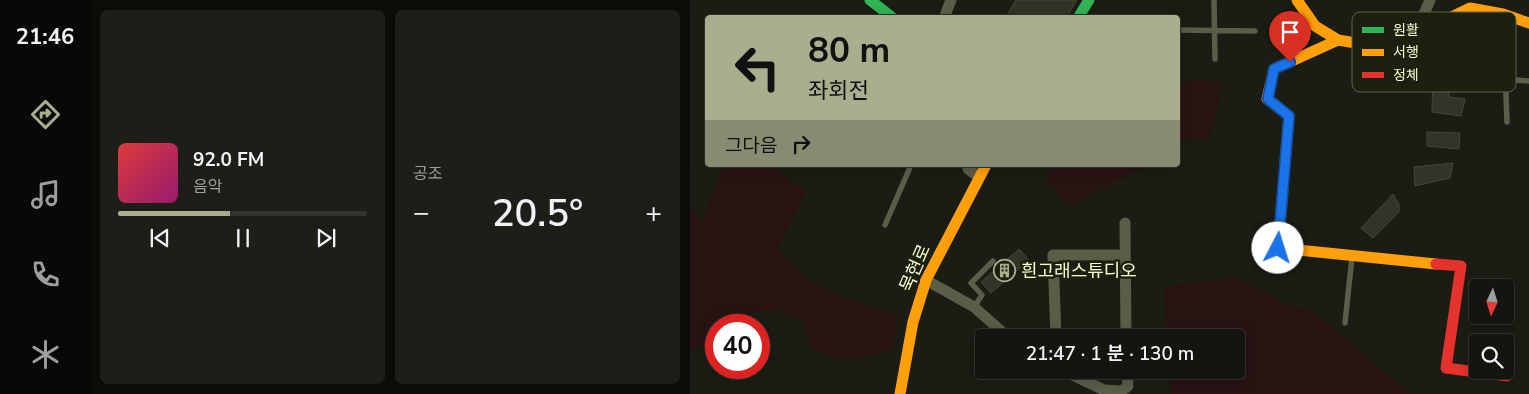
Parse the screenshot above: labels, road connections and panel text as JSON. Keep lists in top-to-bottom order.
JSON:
{
  "streets": {
    "street": ["묵현로"]
  },
  "places": {
    "building": ["흰고래스튜디오"]
  },
  "legend": ["원활", "서행", "정체"],
  "north": "bottom",
  "page": {
    "tabs": "21:46",
    "tile": "공조",
    "turn": ["80 m", "좌회전"],
    "then": "그다음",
    "song": ["92.0 FM", "음악"],
    "heat": ["−", "20.5°", "+"],
    "limit": "40",
    "trip": "21:47 · 1 분 · 130 m"
  }
}
